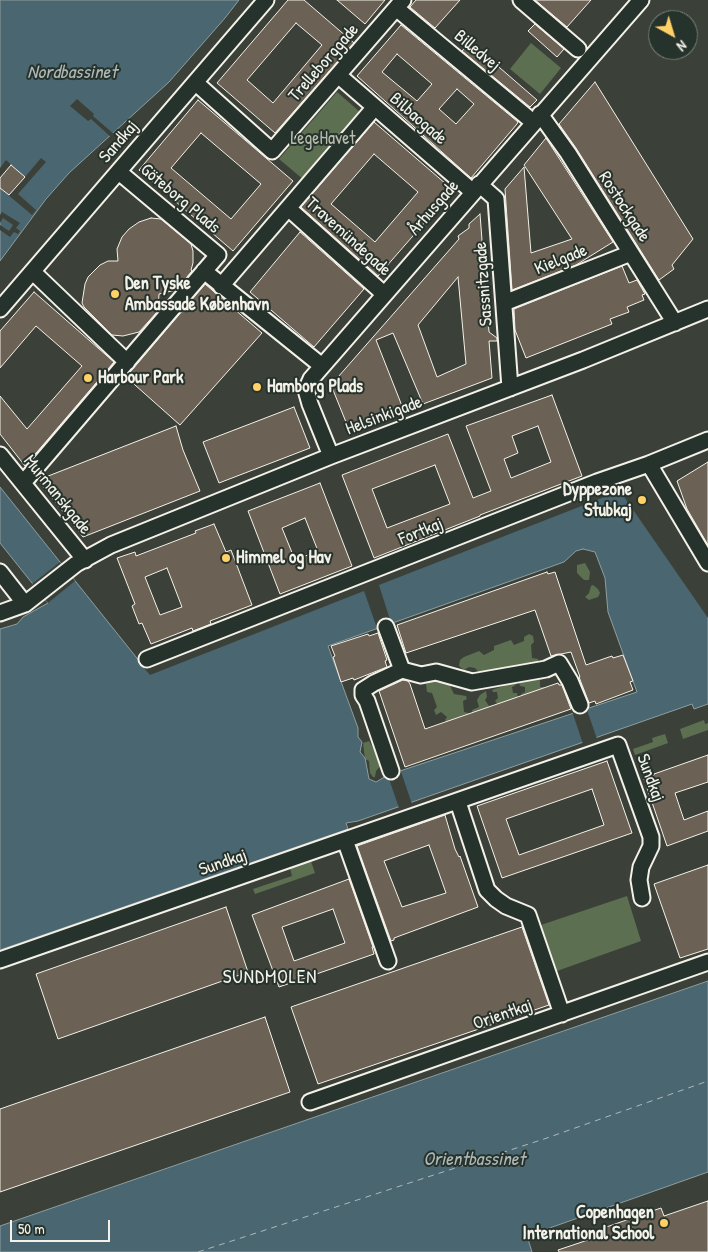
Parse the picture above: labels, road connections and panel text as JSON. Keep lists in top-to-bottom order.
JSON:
{
  "streets": {
    "street": [
      "Billedvej",
      "Trelleborggade",
      "Bilbaogade",
      "Sandkaj",
      "Göteborg Plads",
      "Rostockgade",
      "Århusgade",
      "Travemündegade",
      "Kielgade",
      "Sassnitzgade",
      "Helsinkigade",
      "Murmanskgade",
      "Fortkaj",
      "Sundkaj",
      "Orientkaj"
    ]
  },
  "crossings": [
    ["Billedvej", "Trelleborggade"],
    ["Billedvej", "Rostockgade"],
    ["Billedvej", "Århusgade"],
    ["Trelleborggade", "Bilbaogade"],
    ["Trelleborggade", "Sandkaj"],
    ["Bilbaogade", "Århusgade"],
    ["Bilbaogade", "Sassnitzgade"],
    ["Sandkaj", "Göteborg Plads"],
    ["Göteborg Plads", "Murmanskgade"],
    ["Rostockgade", "Århusgade"],
    ["Rostockgade", "Kielgade"],
    ["Rostockgade", "Helsinkigade"],
    ["Århusgade", "Travemündegade"],
    ["Århusgade", "Sassnitzgade"],
    ["Århusgade", "Helsinkigade"],
    ["Kielgade", "Sassnitzgade"],
    ["Sassnitzgade", "Helsinkigade"],
    ["Helsinkigade", "Murmanskgade"]
  ],
  "districts": ["SUNDMOLEN"],
  "water": ["Nordbassinet", "Orientbassinet"],
  "parks": ["LegeHavet"],
  "places": [
    "Den Tyske Ambassade København",
    "Harbour Park",
    "Hamborg Plads",
    "Dyppezone Stubkaj",
    "Himmel og Hav",
    "Copenhagen International School"
  ],
  "scale_bar": "50 m",
  "north": "bottom right"
}
